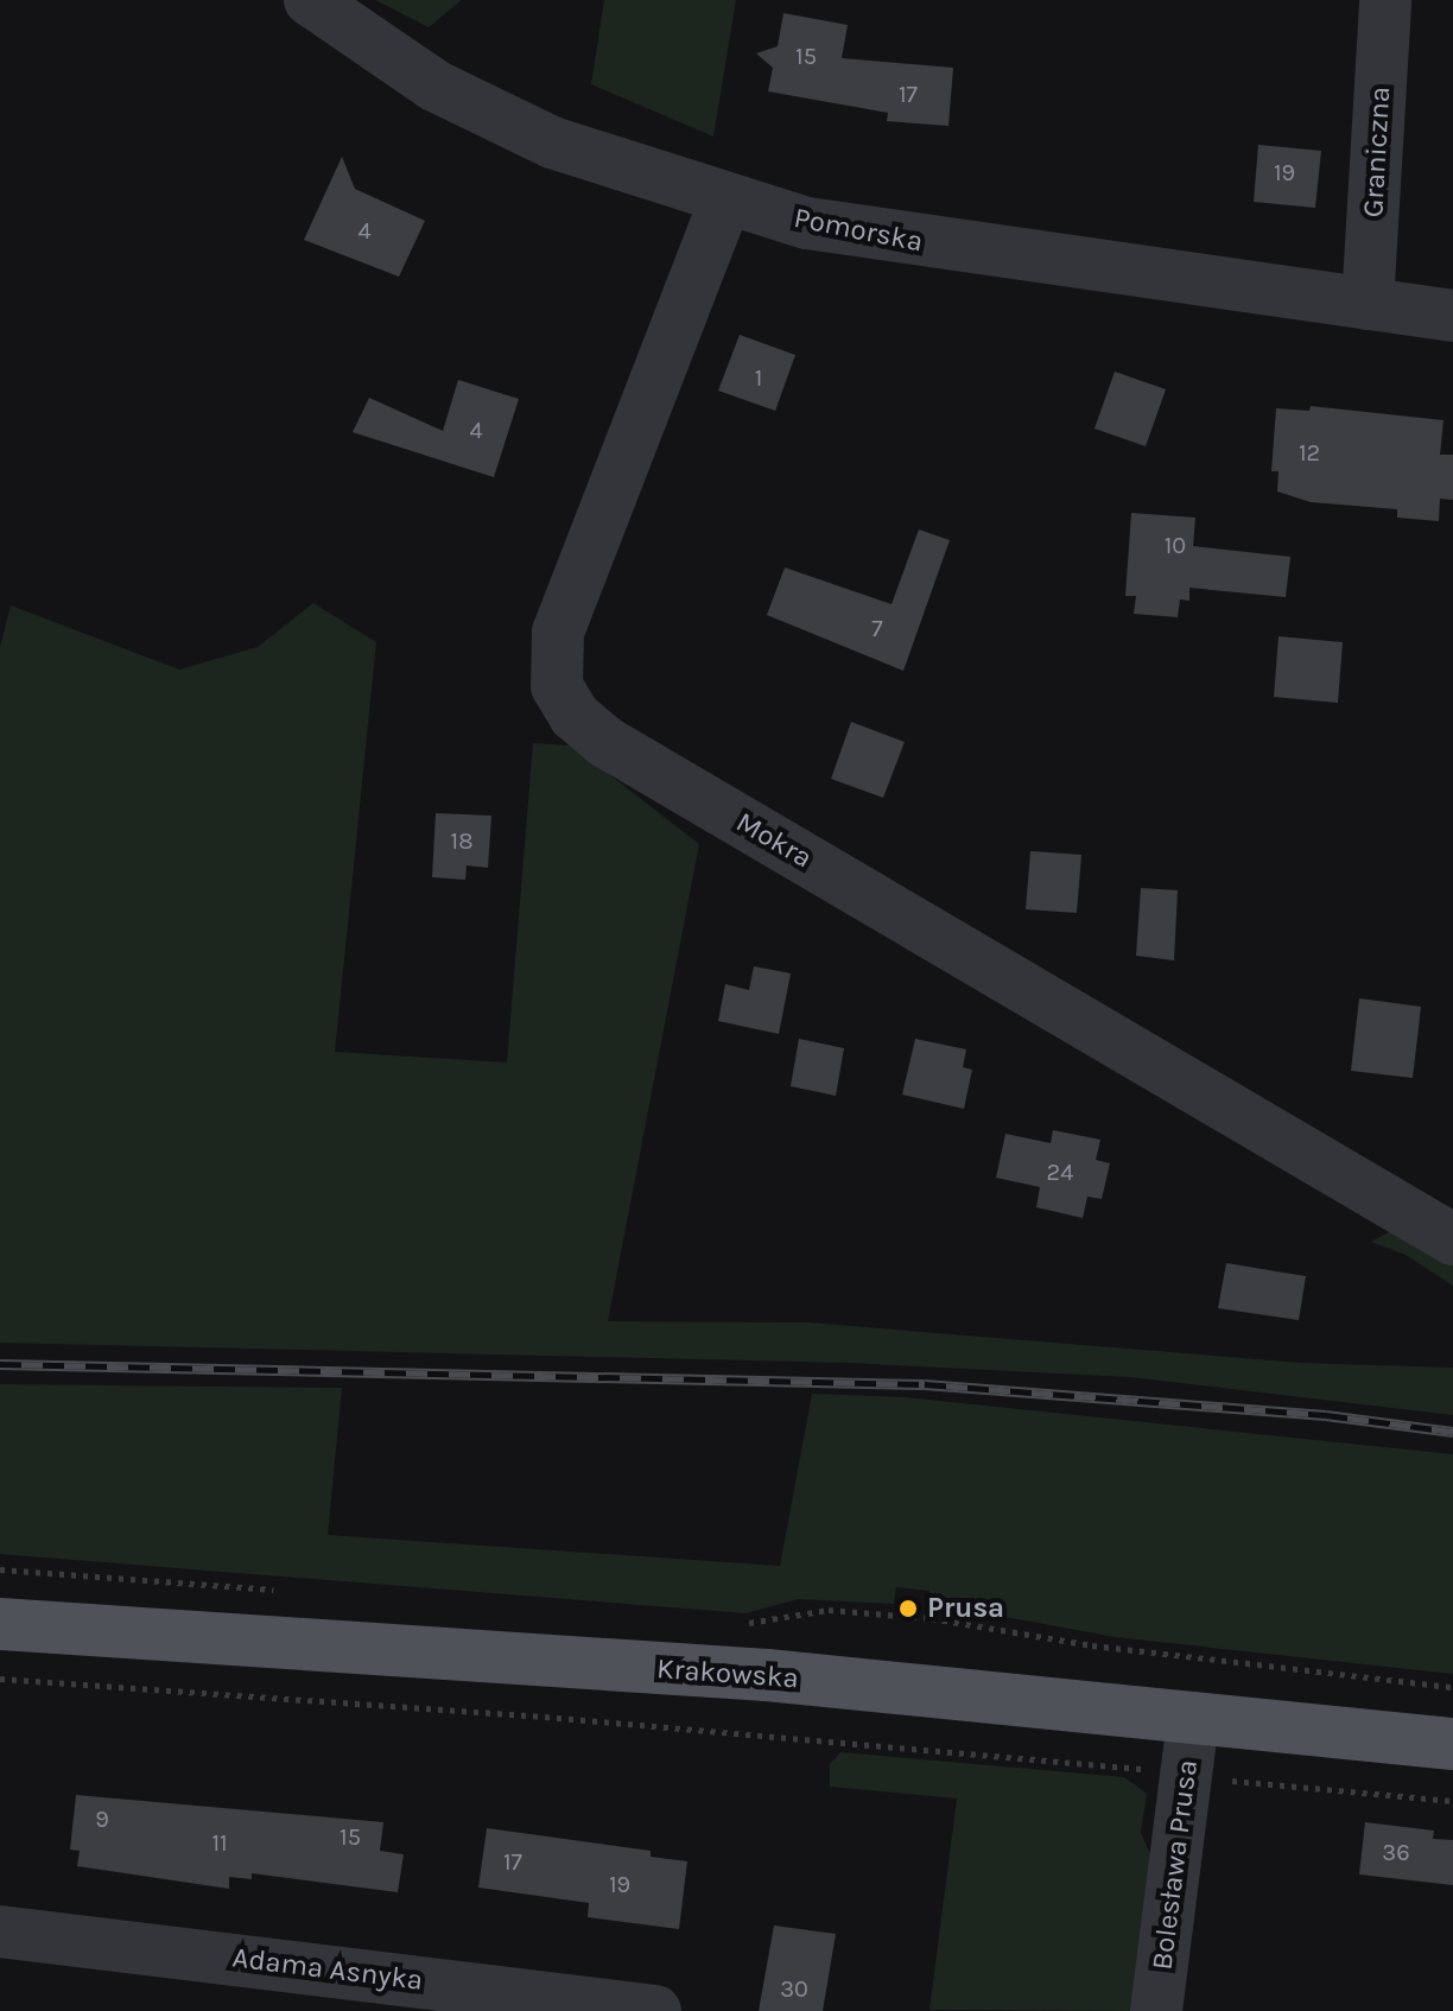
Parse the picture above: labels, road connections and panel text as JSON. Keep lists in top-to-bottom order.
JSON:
{
  "streets": {
    "main road": ["Krakowska"],
    "street": [
      "Graniczna",
      "Pomorska",
      "Mokra",
      "Bolesława Prusa",
      "Adama Asnyka"
    ]
  },
  "crossings": [
    ["Graniczna", "Pomorska"],
    ["Pomorska", "Mokra"],
    ["Krakowska", "Bolesława Prusa"]
  ],
  "places": ["Prusa"],
  "house_numbers": [
    "15",
    "17",
    "19",
    "4",
    "1",
    "4",
    "12",
    "10",
    "7",
    "18",
    "24",
    "9",
    "15",
    "11",
    "36",
    "17",
    "19",
    "30"
  ]
}
